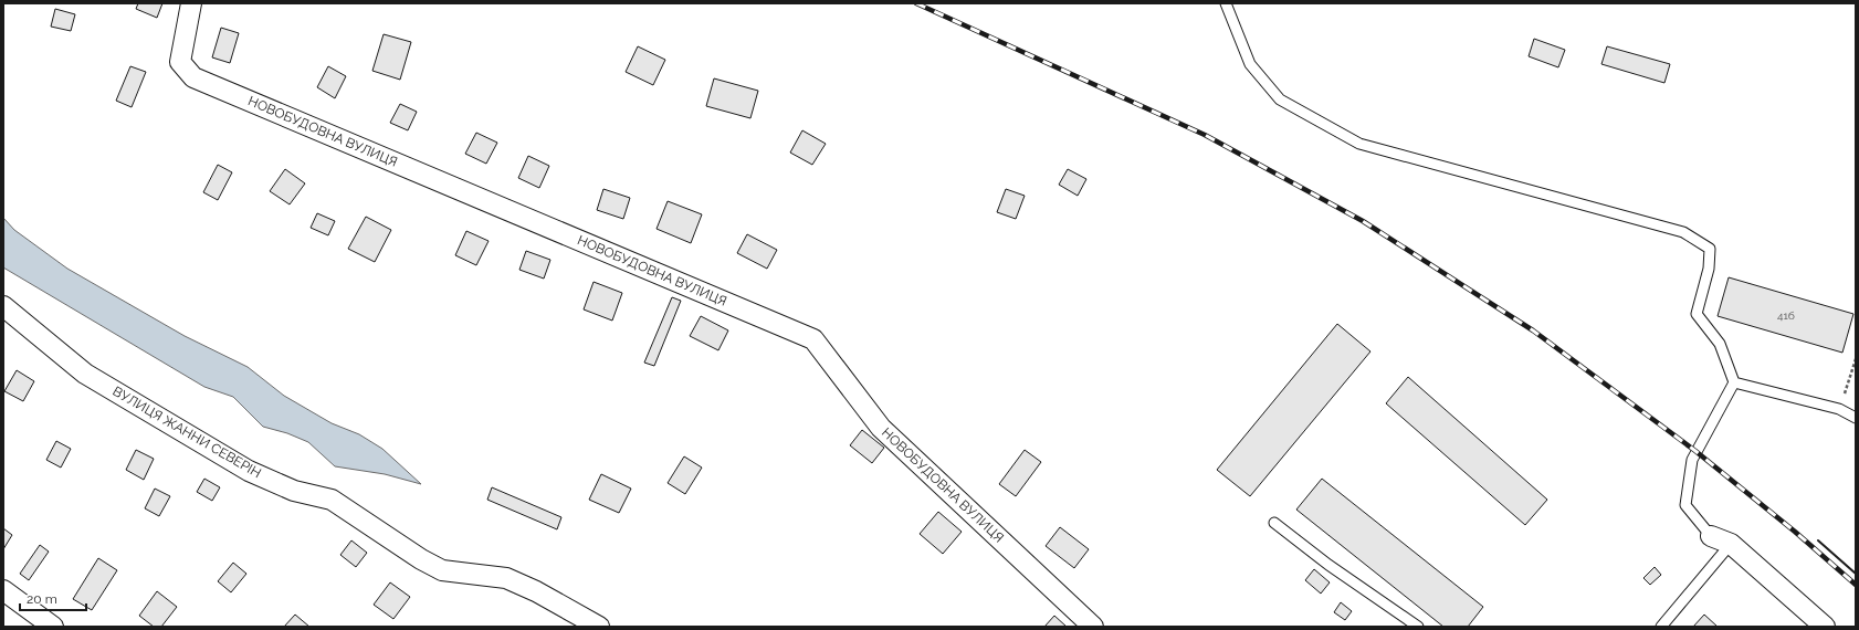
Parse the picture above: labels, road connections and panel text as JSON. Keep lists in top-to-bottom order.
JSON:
{
  "streets": {
    "street": ["НОВОБУДОВНА ВУЛИЦЯ", "ВУЛИЦЯ ЖАННИ СЕВЕРІН"]
  },
  "house_numbers": ["41б"],
  "scale_bar": "20 m"
}
